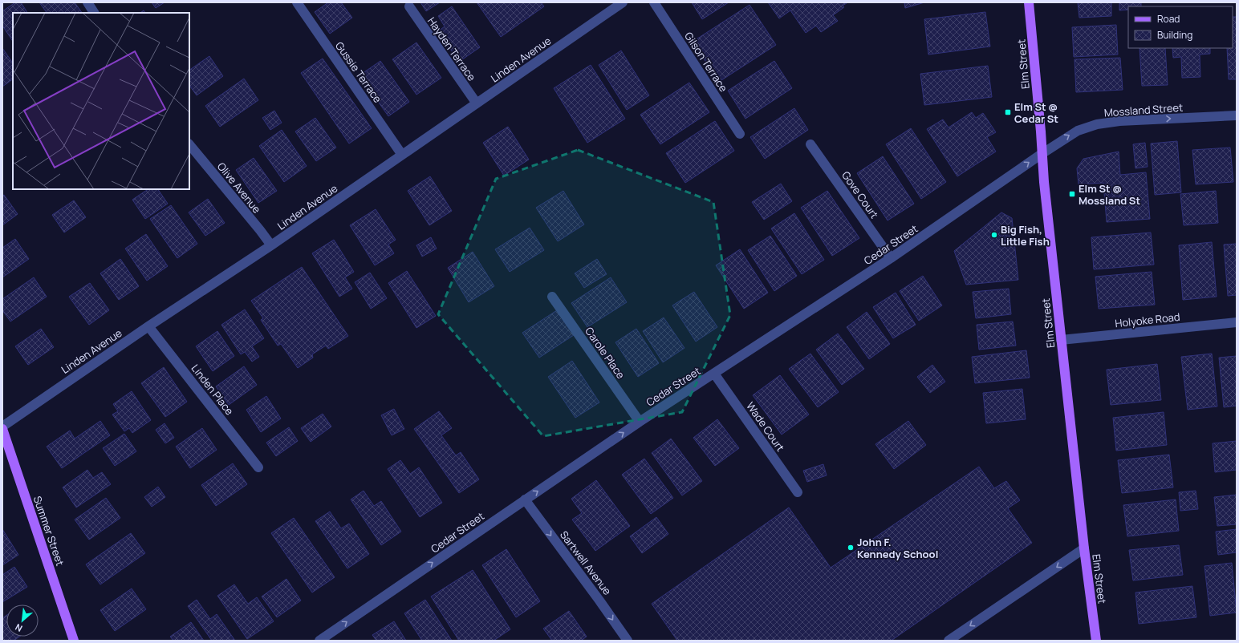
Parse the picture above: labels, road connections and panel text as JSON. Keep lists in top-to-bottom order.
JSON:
{
  "streets": {
    "main road": ["Elm Street", "Summer Street"],
    "street": [
      "Hayden Terrace",
      "Linden Avenue",
      "Gilson Terrace",
      "Gussie Terrace",
      "Mossland Street",
      "Olive Avenue",
      "Gove Court",
      "Cedar Street",
      "Holyoke Road",
      "Carole Place",
      "Linden Place",
      "Wade Court",
      "Sartwell Avenue"
    ]
  },
  "crossings": [
    ["Hayden Terrace", "Linden Avenue"],
    ["Linden Avenue", "Gussie Terrace"],
    ["Linden Avenue", "Olive Avenue"],
    ["Linden Avenue", "Linden Place"],
    ["Elm Street", "Mossland Street"],
    ["Elm Street", "Cedar Street"],
    ["Elm Street", "Holyoke Road"],
    ["Mossland Street", "Cedar Street"],
    ["Gove Court", "Cedar Street"],
    ["Cedar Street", "Carole Place"],
    ["Cedar Street", "Wade Court"],
    ["Cedar Street", "Sartwell Avenue"]
  ],
  "one_way": ["Mossland Street", "Cedar Street", "Sartwell Avenue"],
  "places": {
    "transit": ["Elm St @ Cedar St", "Elm St @ Mossland St"],
    "other": ["Big Fish, Little Fish", "John F. Kennedy School"]
  },
  "legend": ["Road", "Building"],
  "north": "bottom left"
}
